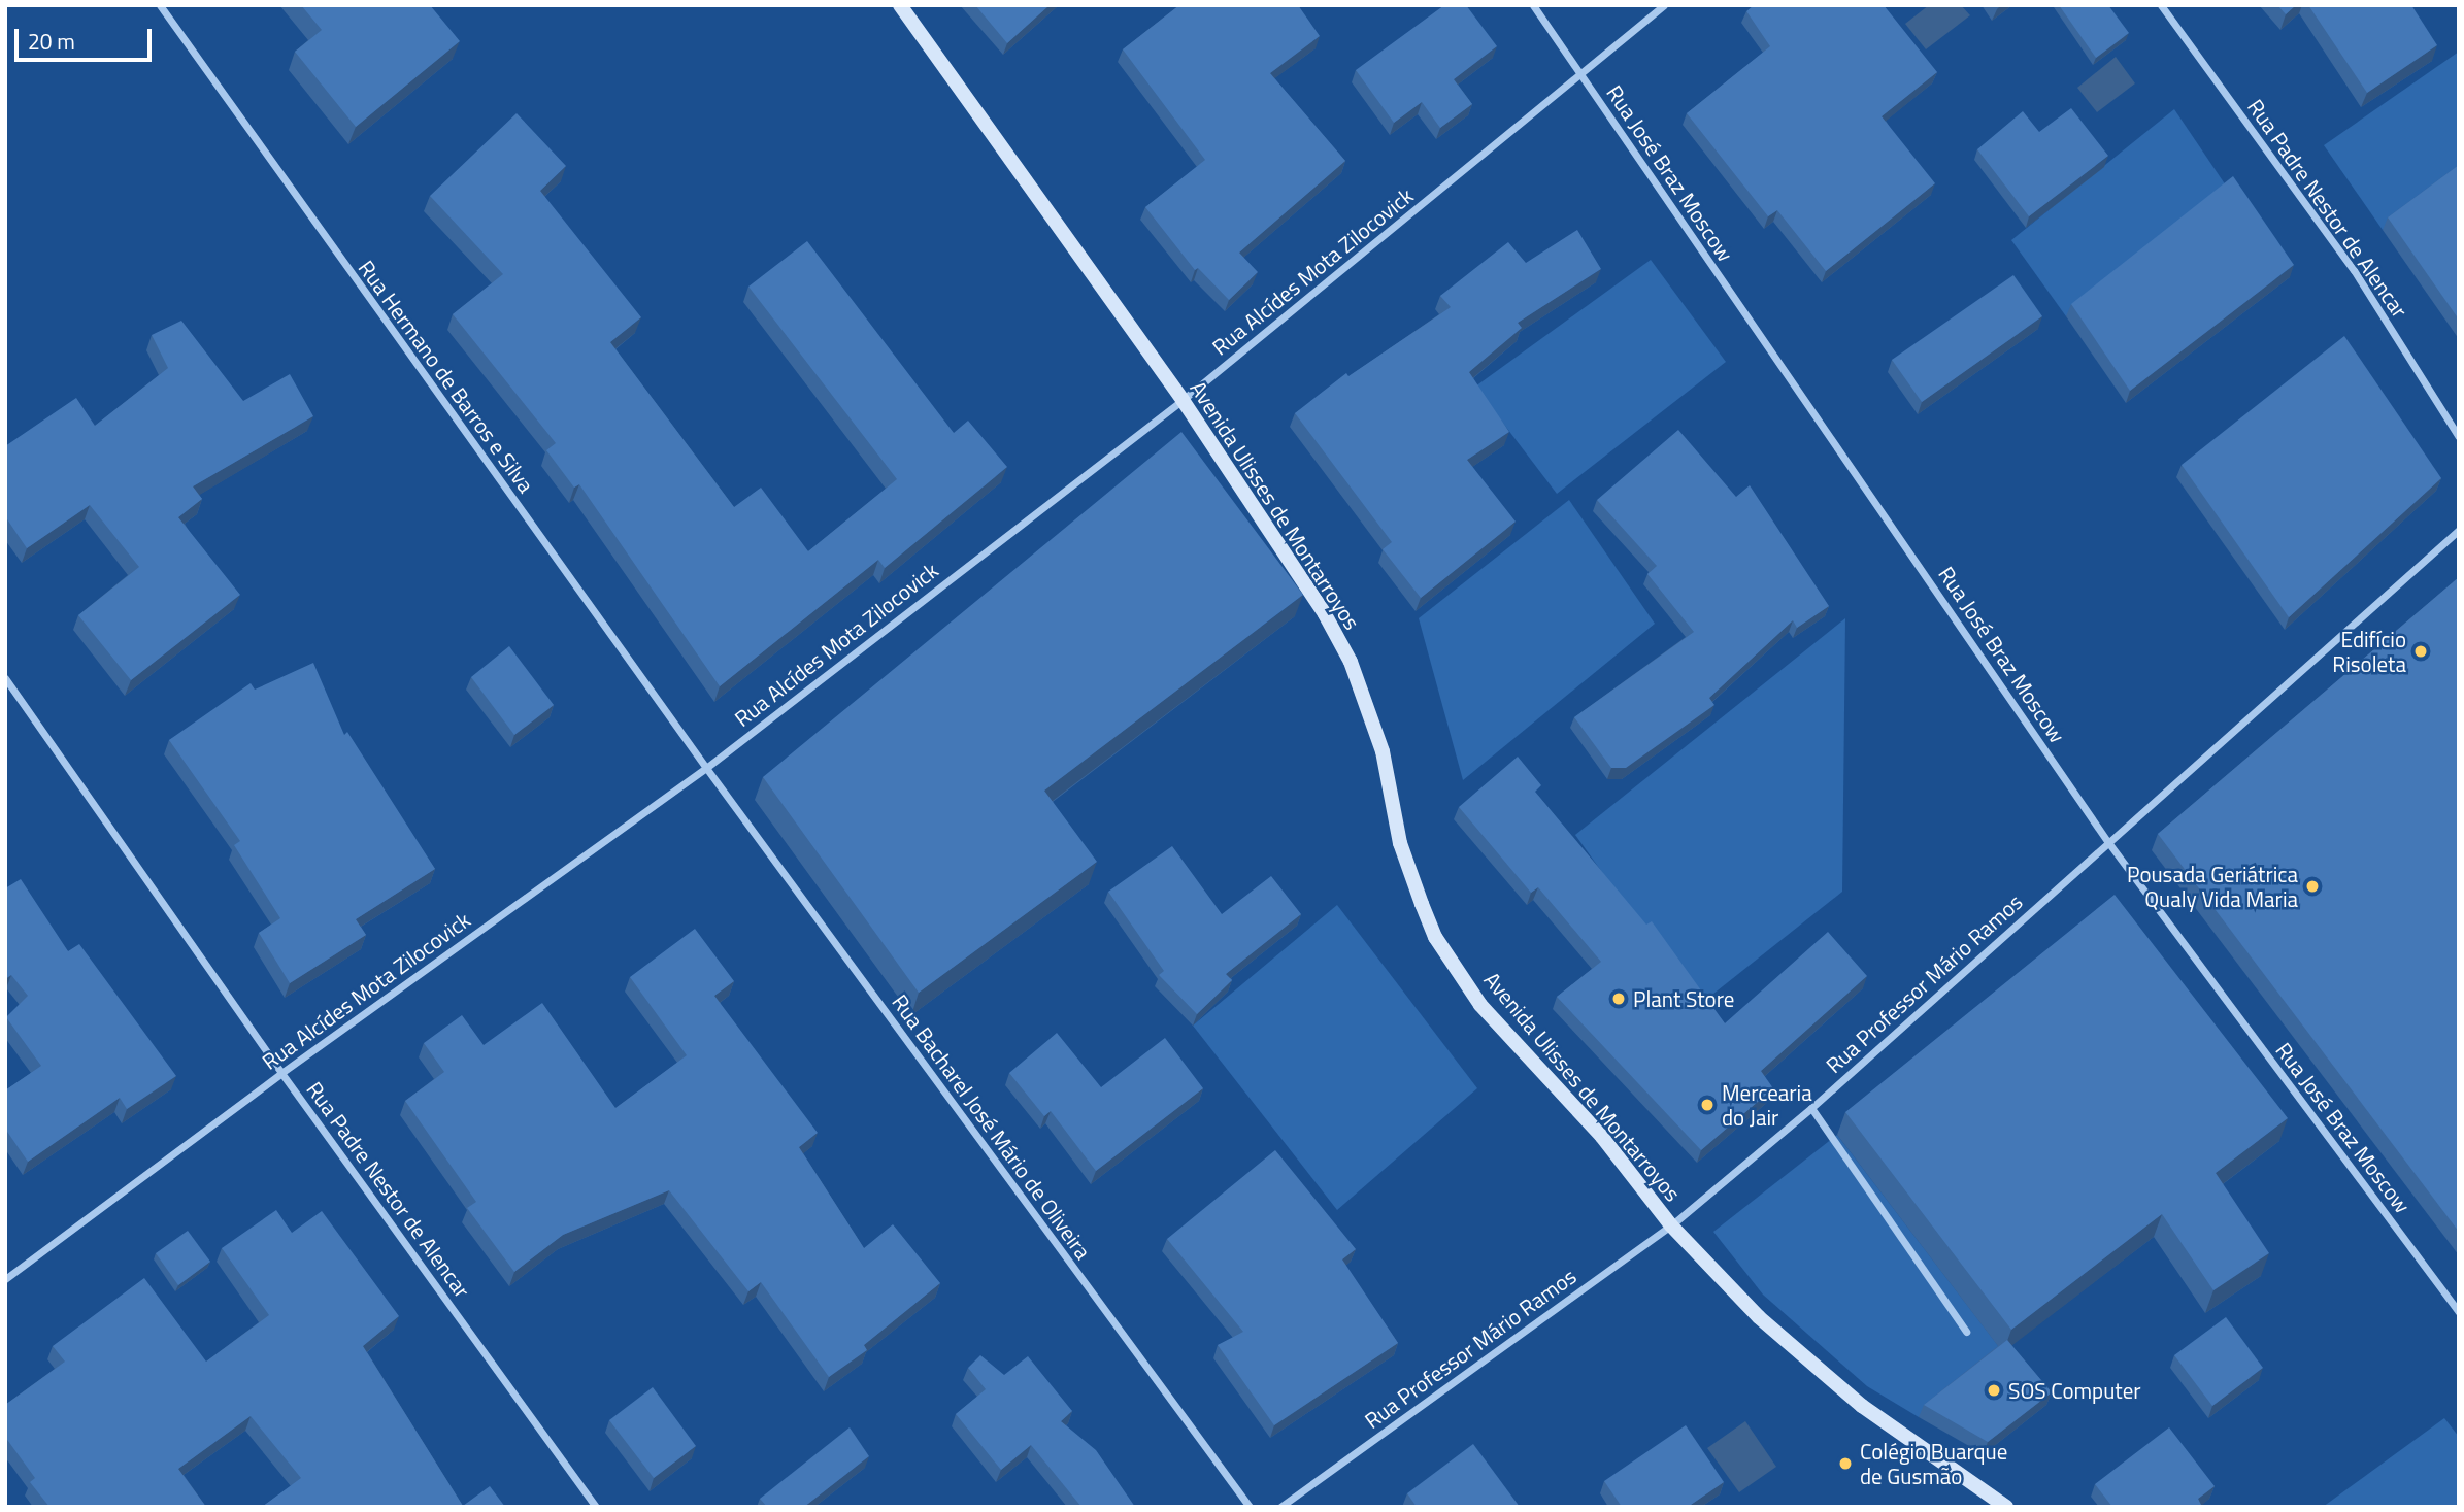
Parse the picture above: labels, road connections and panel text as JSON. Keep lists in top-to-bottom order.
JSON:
{
  "streets": {
    "main road": ["Avenida Ulisses de Montarroyos"],
    "street": [
      "Rua José Braz Moscow",
      "Rua Padre Nestor de Alencar",
      "Rua Alcídes Mota Zilocovick",
      "Rua Hermano de Barros e Silva",
      "Rua Professor Mário Ramos",
      "Rua Bacharel José Mário de Oliveira"
    ]
  },
  "crossings": [
    ["Rua José Braz Moscow", "Rua Alcídes Mota Zilocovick"],
    ["Rua José Braz Moscow", "Rua Professor Mário Ramos"],
    ["Rua Padre Nestor de Alencar", "Rua Alcídes Mota Zilocovick"],
    ["Rua Alcídes Mota Zilocovick", "Rua Hermano de Barros e Silva"],
    ["Rua Alcídes Mota Zilocovick", "Avenida Ulisses de Montarroyos"],
    ["Rua Alcídes Mota Zilocovick", "Rua Bacharel José Mário de Oliveira"],
    ["Rua Hermano de Barros e Silva", "Rua Bacharel José Mário de Oliveira"],
    ["Avenida Ulisses de Montarroyos", "Rua Professor Mário Ramos"]
  ],
  "places": [
    "Edifício Risoleta",
    "Pousada Geriátrica Qualy Vida Maria",
    "Plant Store",
    "Mercearia do Jair",
    "SOS Computer",
    "Colégio Buarque de Gusmão"
  ],
  "scale_bar": "20 m"
}
